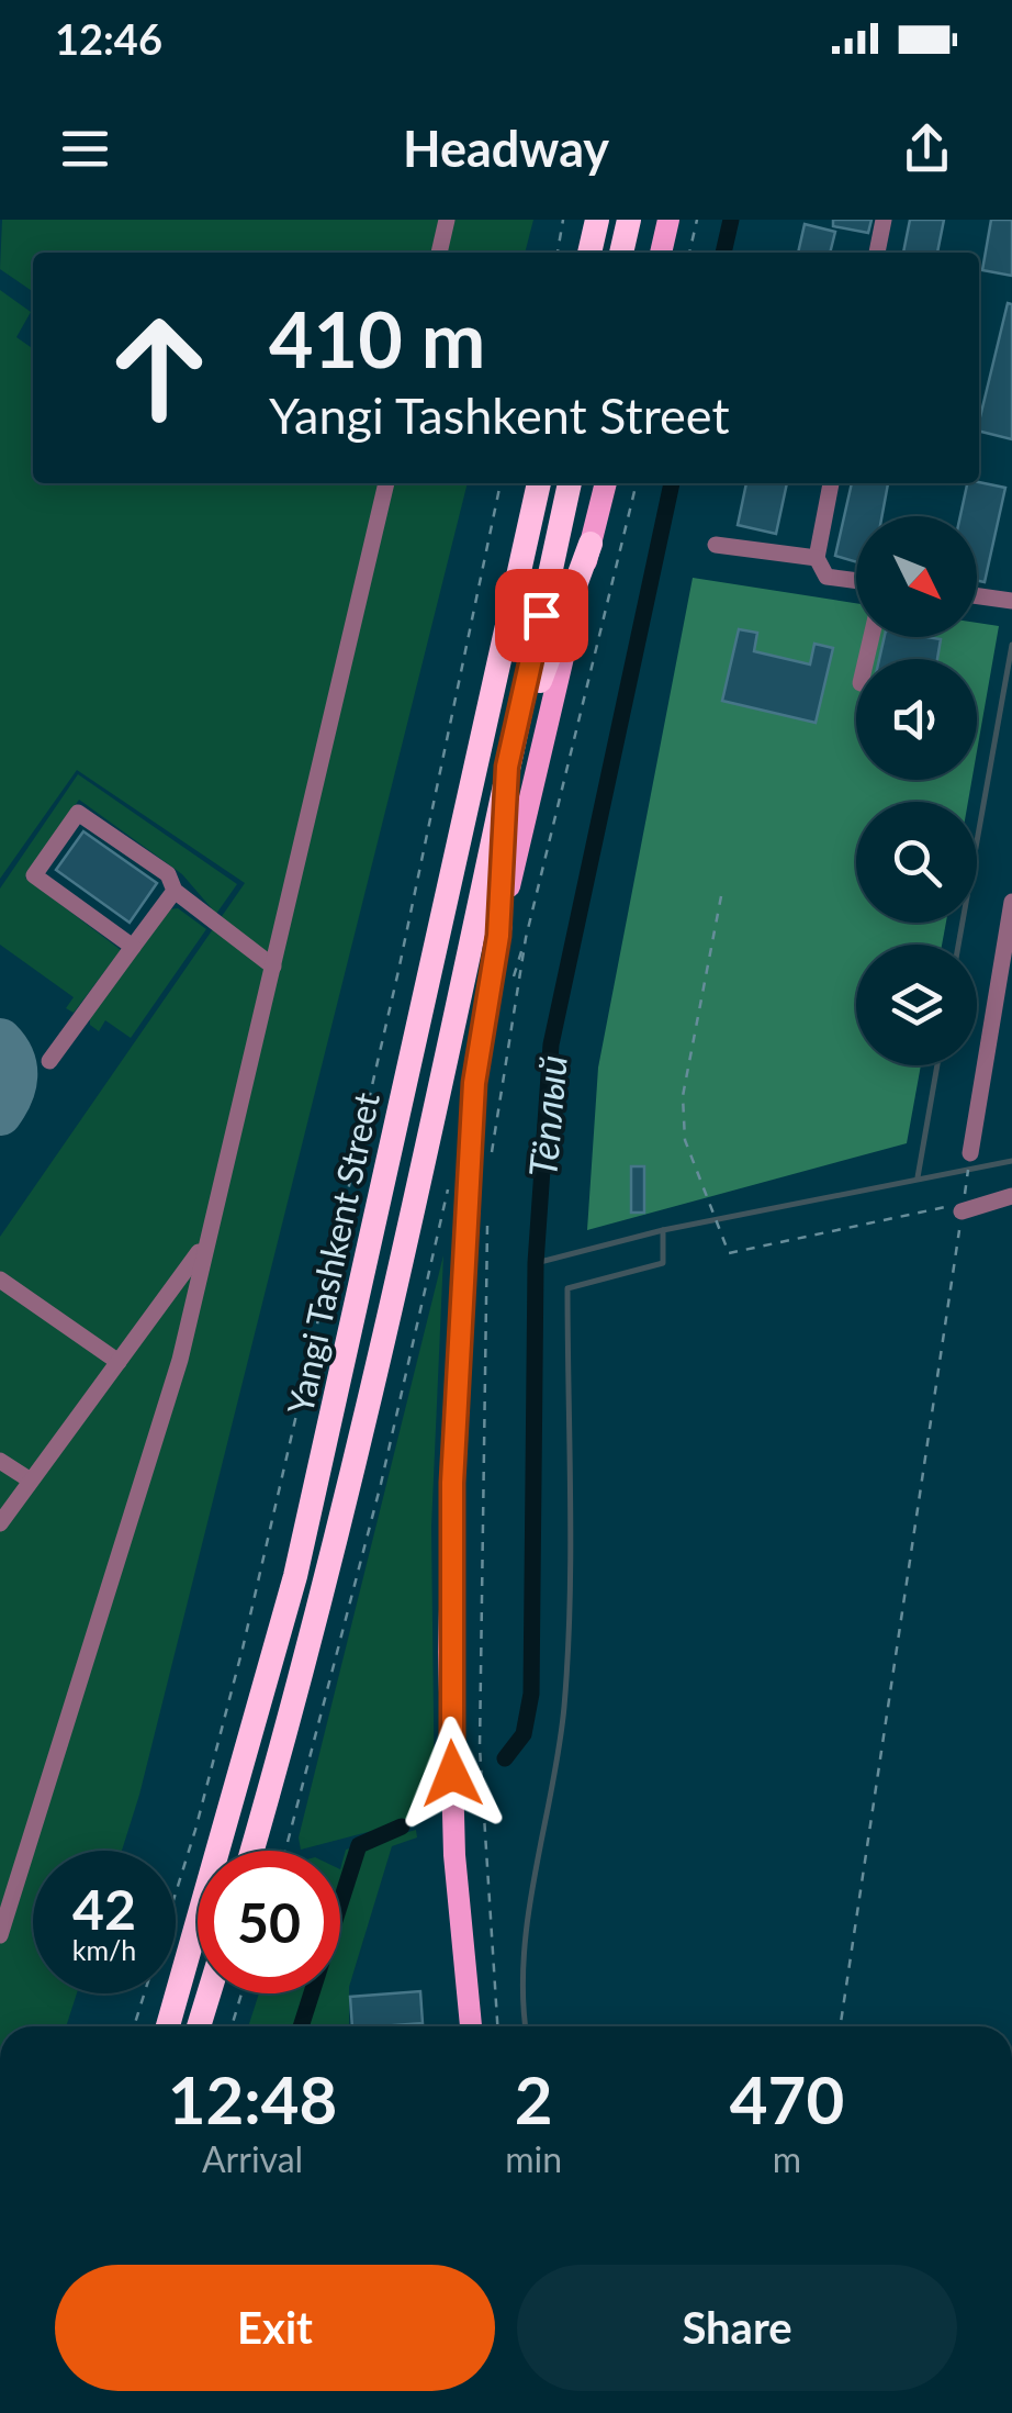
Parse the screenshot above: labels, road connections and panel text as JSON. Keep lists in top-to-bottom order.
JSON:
{
  "streets": {
    "highway": ["Yangi Tashkent Street"]
  },
  "water": ["Тёплый"],
  "north": "bottom right",
  "page": {
    "status": "12:46",
    "header": "Headway",
    "turn": ["410 m", "Yangi Tashkent Street"],
    "speed": "42 km/h",
    "limit": "50",
    "eta": [
      "12:48",
      "Arrival",
      "2",
      "min",
      "470",
      "m"
    ],
    "buttons": ["Exit", "Share"]
  }
}
